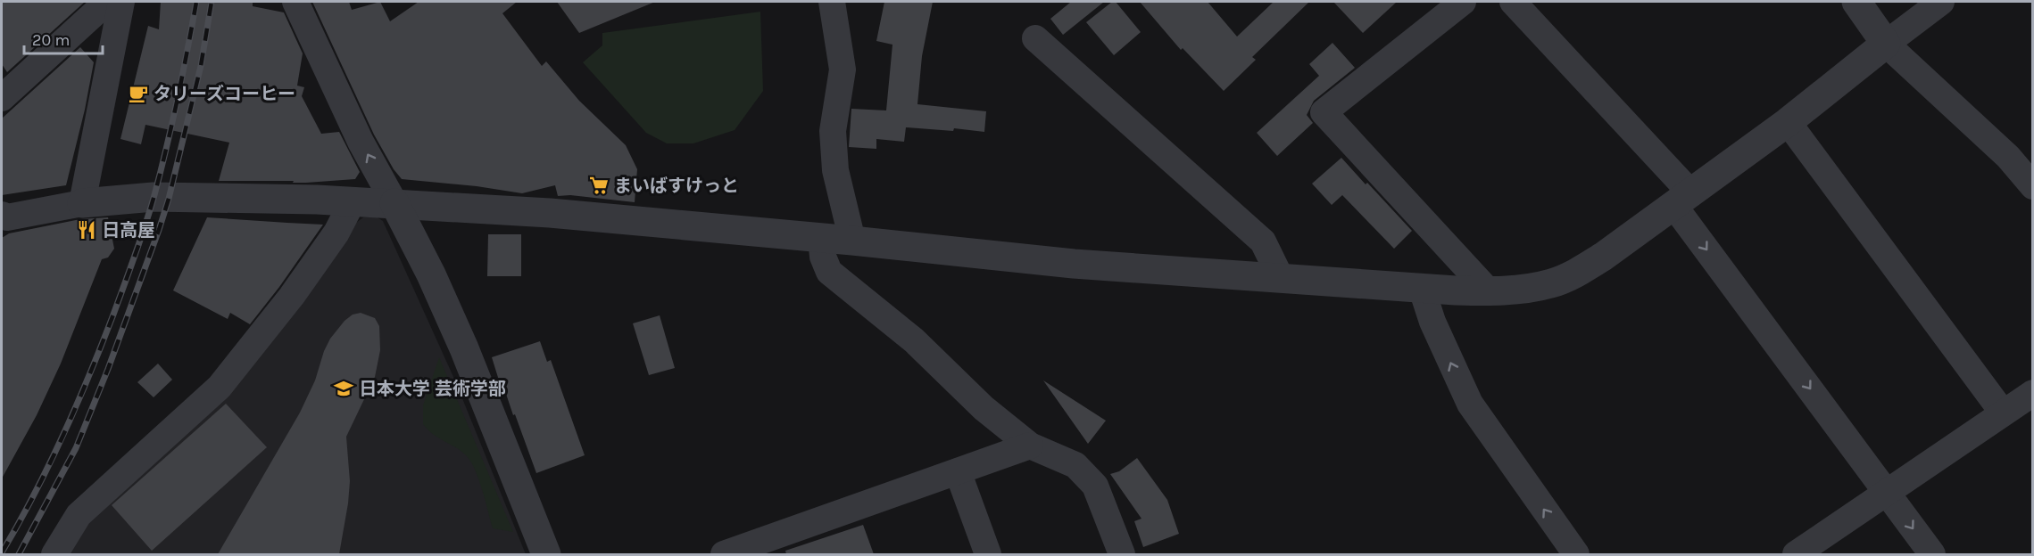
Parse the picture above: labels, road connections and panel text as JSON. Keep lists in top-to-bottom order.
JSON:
{
  "places": {
    "cafe": ["タリーズコーヒー"],
    "supermarket": ["まいばすけっと"],
    "restaurant": ["日高屋"],
    "school or university": ["日本大学 芸術学部"]
  },
  "scale_bar": "20 m"
}
